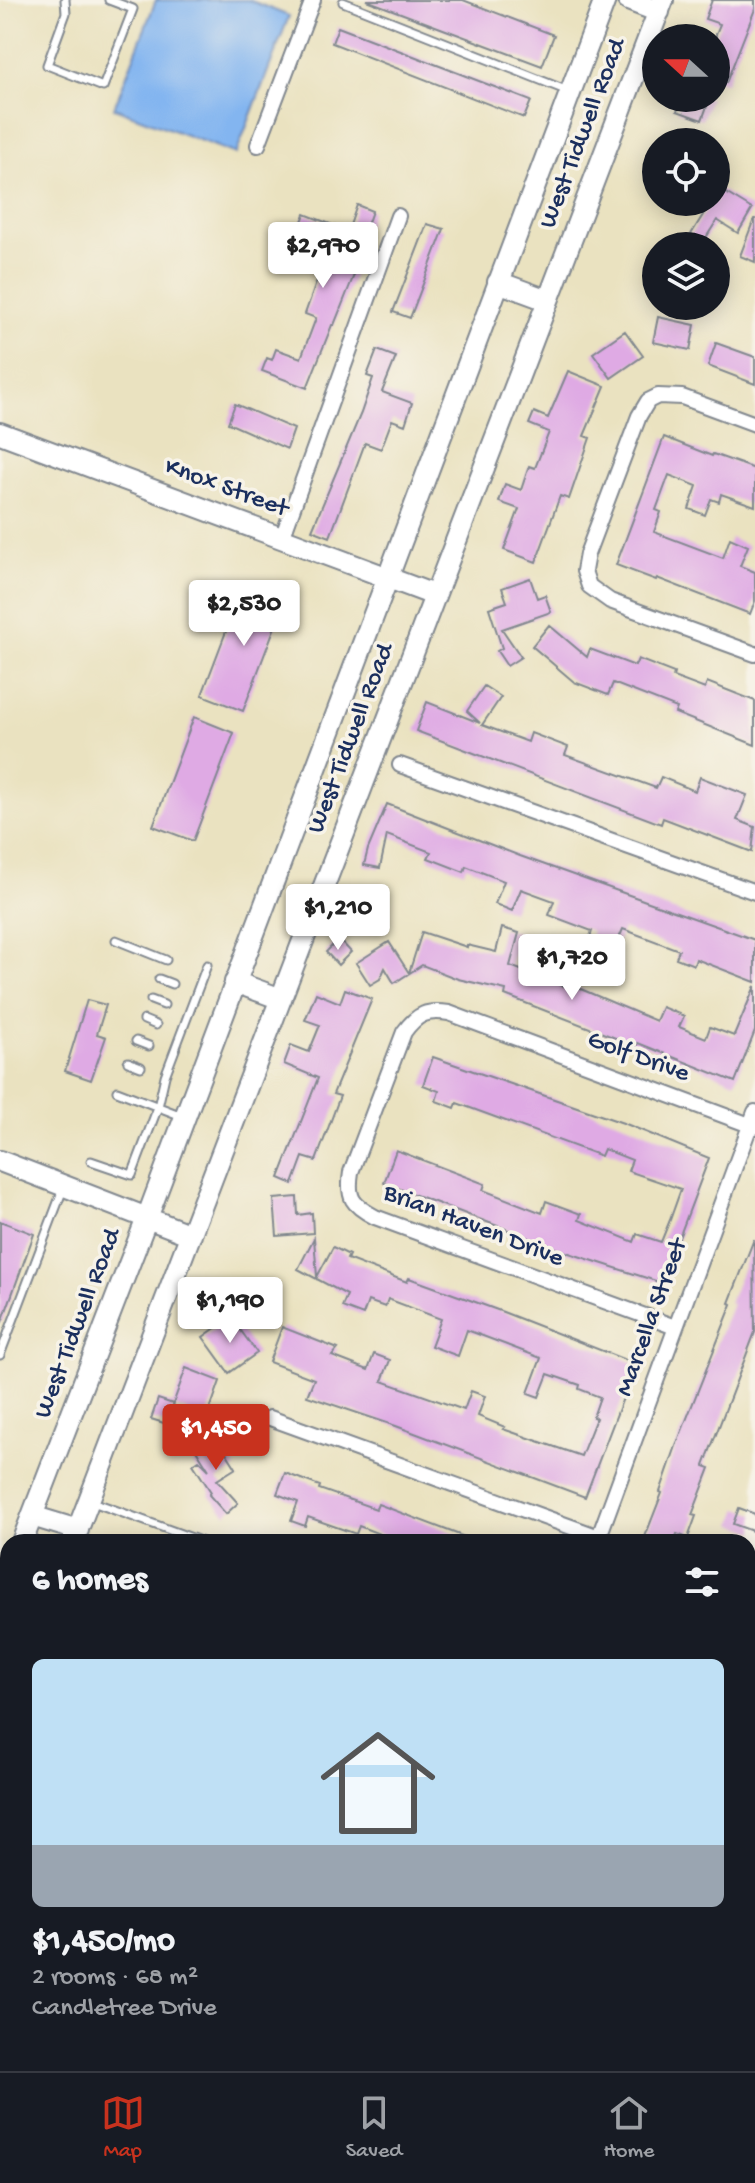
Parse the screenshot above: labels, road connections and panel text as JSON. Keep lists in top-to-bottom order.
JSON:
{
  "streets": {
    "main road": ["West Tidwell Road", "Knox Street"],
    "street": ["Golf Drive", "Brian Haven Drive", "Marcella Street"]
  },
  "crossings": [
    ["West Tidwell Road", "Knox Street"],
    ["Golf Drive", "Brian Haven Drive"],
    ["Golf Drive", "Marcella Street"],
    ["Brian Haven Drive", "Marcella Street"]
  ],
  "north": "left",
  "page": {
    "price": [
      "$2,970",
      "$2,530",
      "$1,210",
      "$1,720",
      "$1,190",
      "$1,450"
    ],
    "heading": "6 homes",
    "list": [
      {
        "name": "$1,450/mo",
        "note": "2 rooms · 68 m² · Candletree Drive"
      }
    ],
    "tabs": ["Map", "Saved", "Home"]
  }
}
